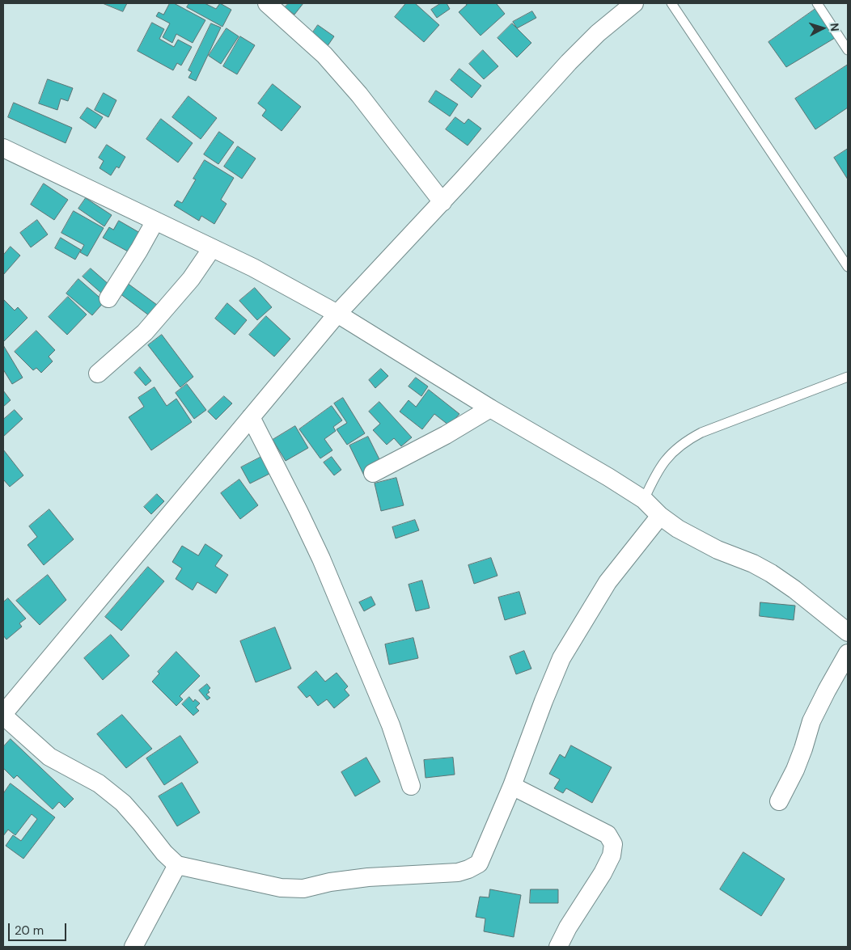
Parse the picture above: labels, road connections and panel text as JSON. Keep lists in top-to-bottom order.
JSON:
{
  "scale_bar": "20 m",
  "north": "right"
}
